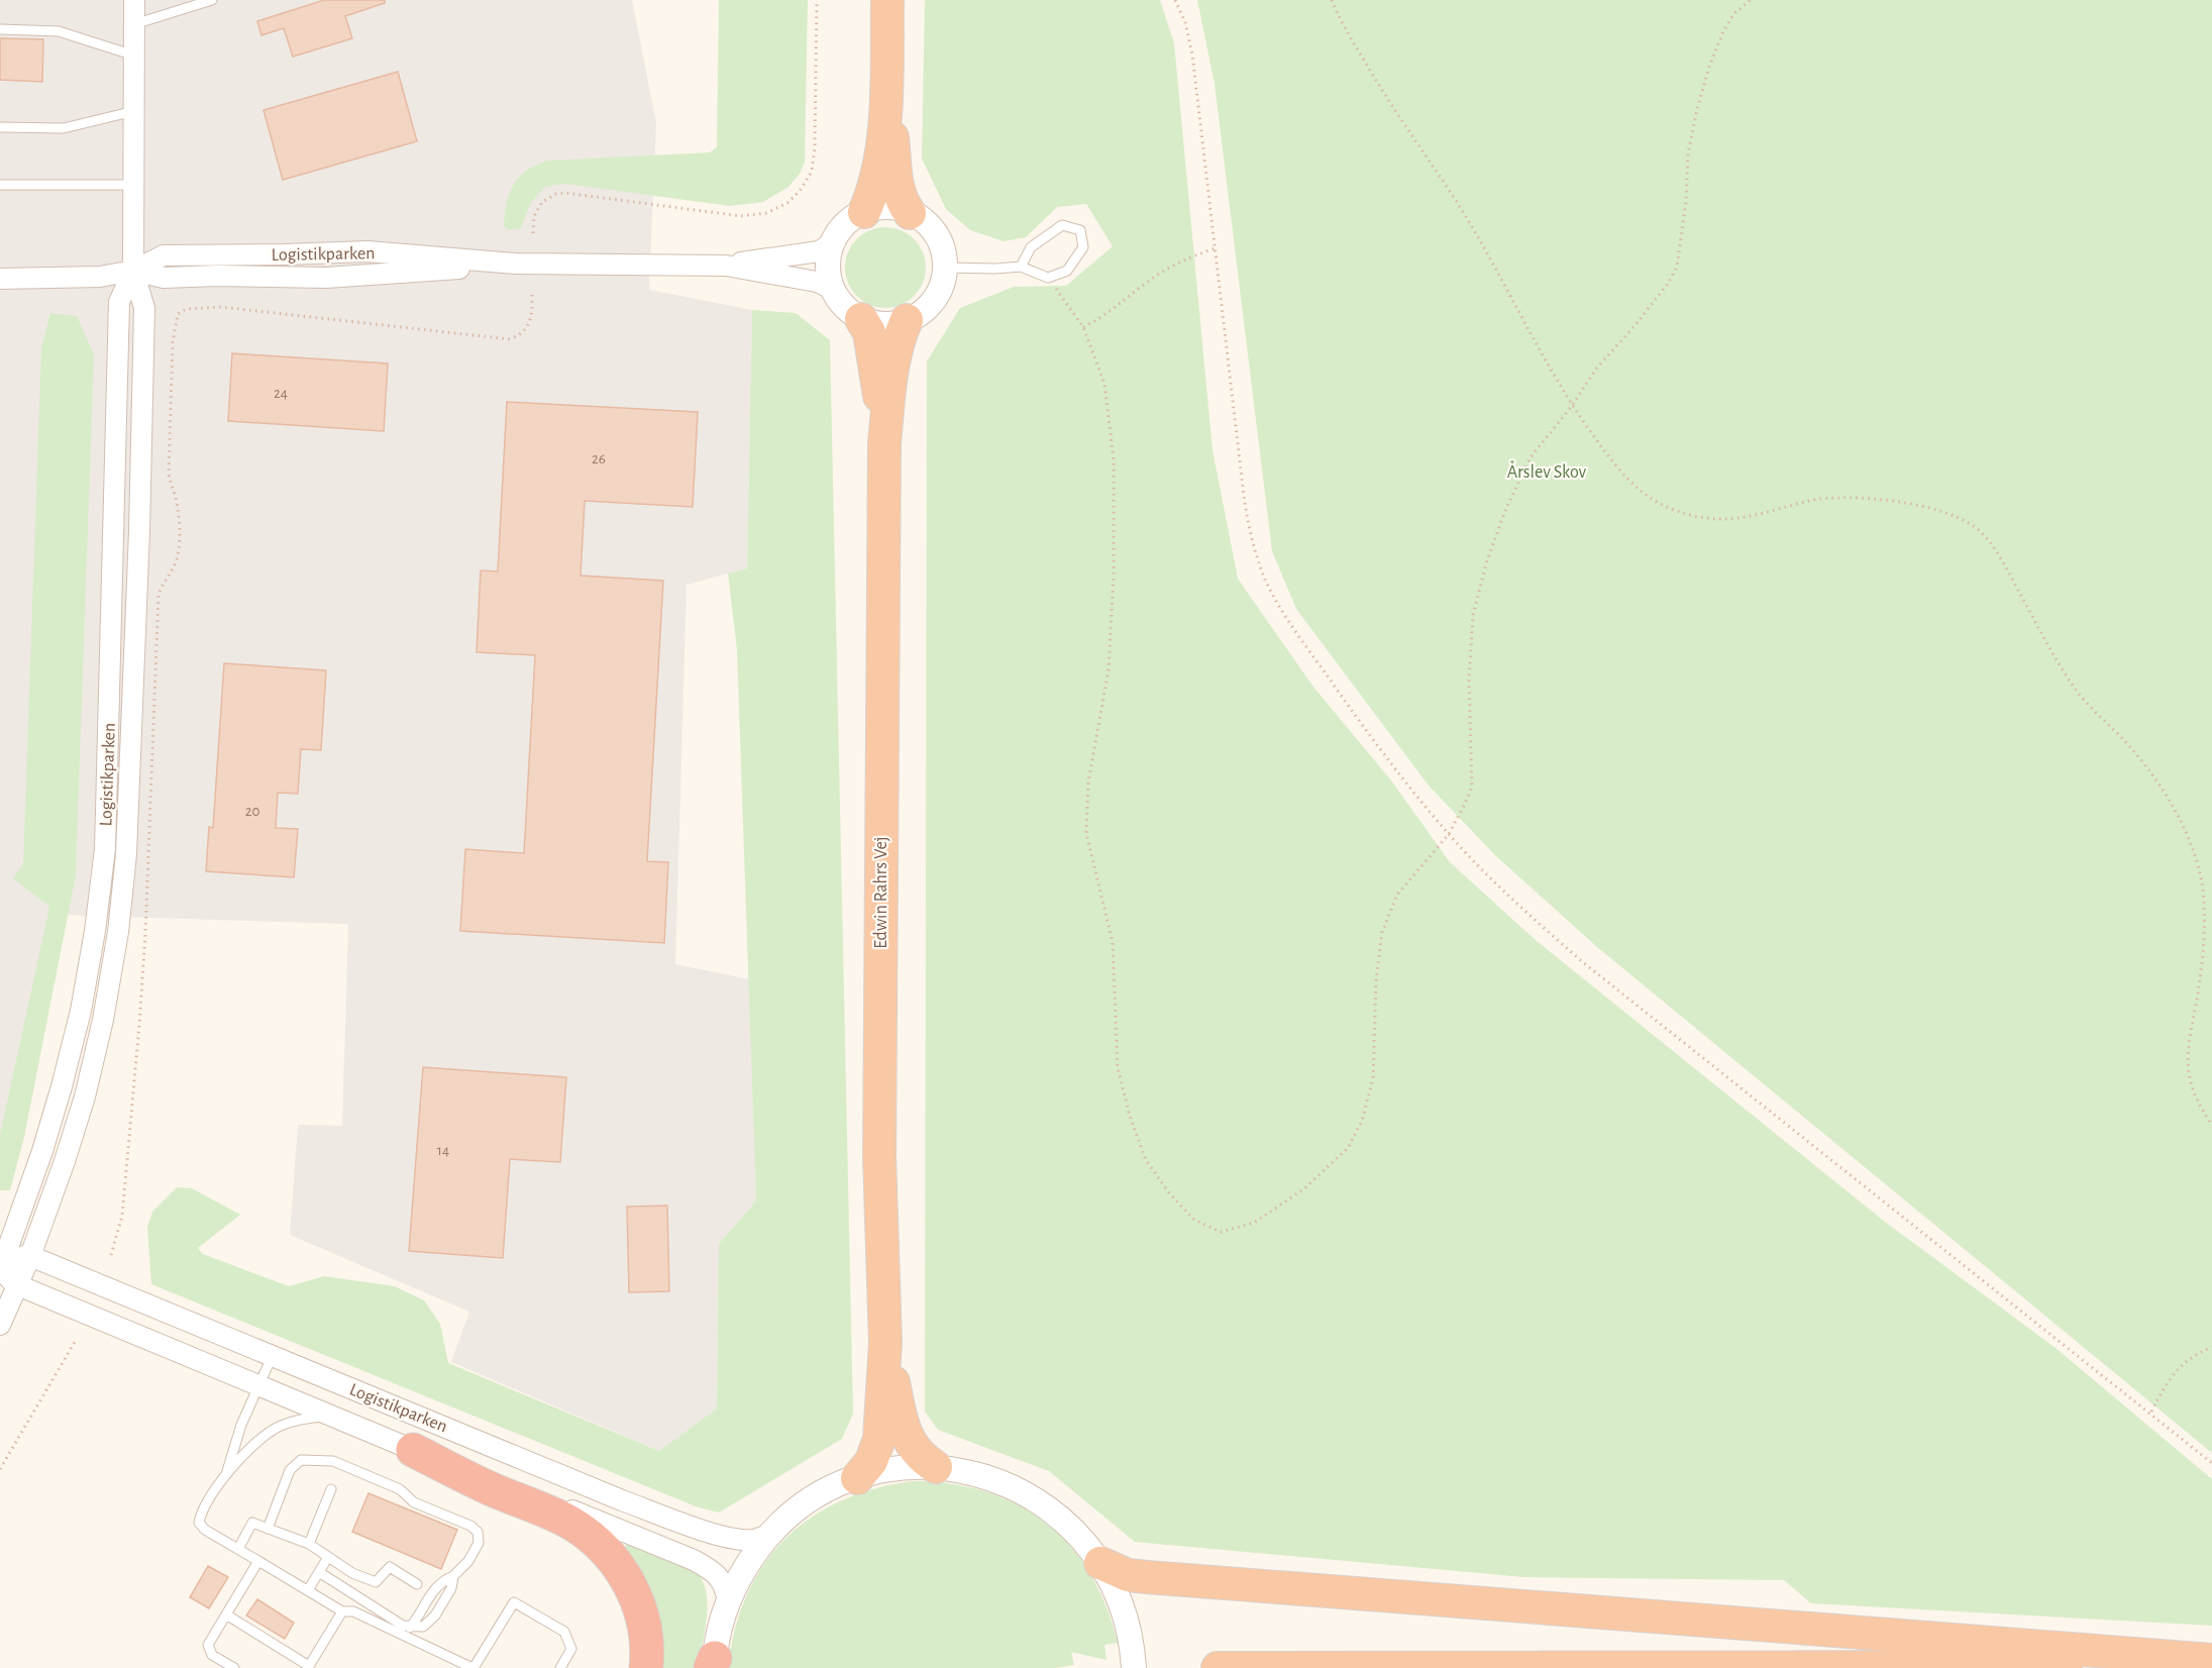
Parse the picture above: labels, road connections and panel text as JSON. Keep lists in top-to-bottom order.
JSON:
{
  "streets": {
    "highway": ["Edwin Rahrs Vej"],
    "street": ["Logistikparken"]
  },
  "parks": ["Årslev Skov"],
  "house_numbers": [
    "24",
    "26",
    "20",
    "14"
  ]
}
